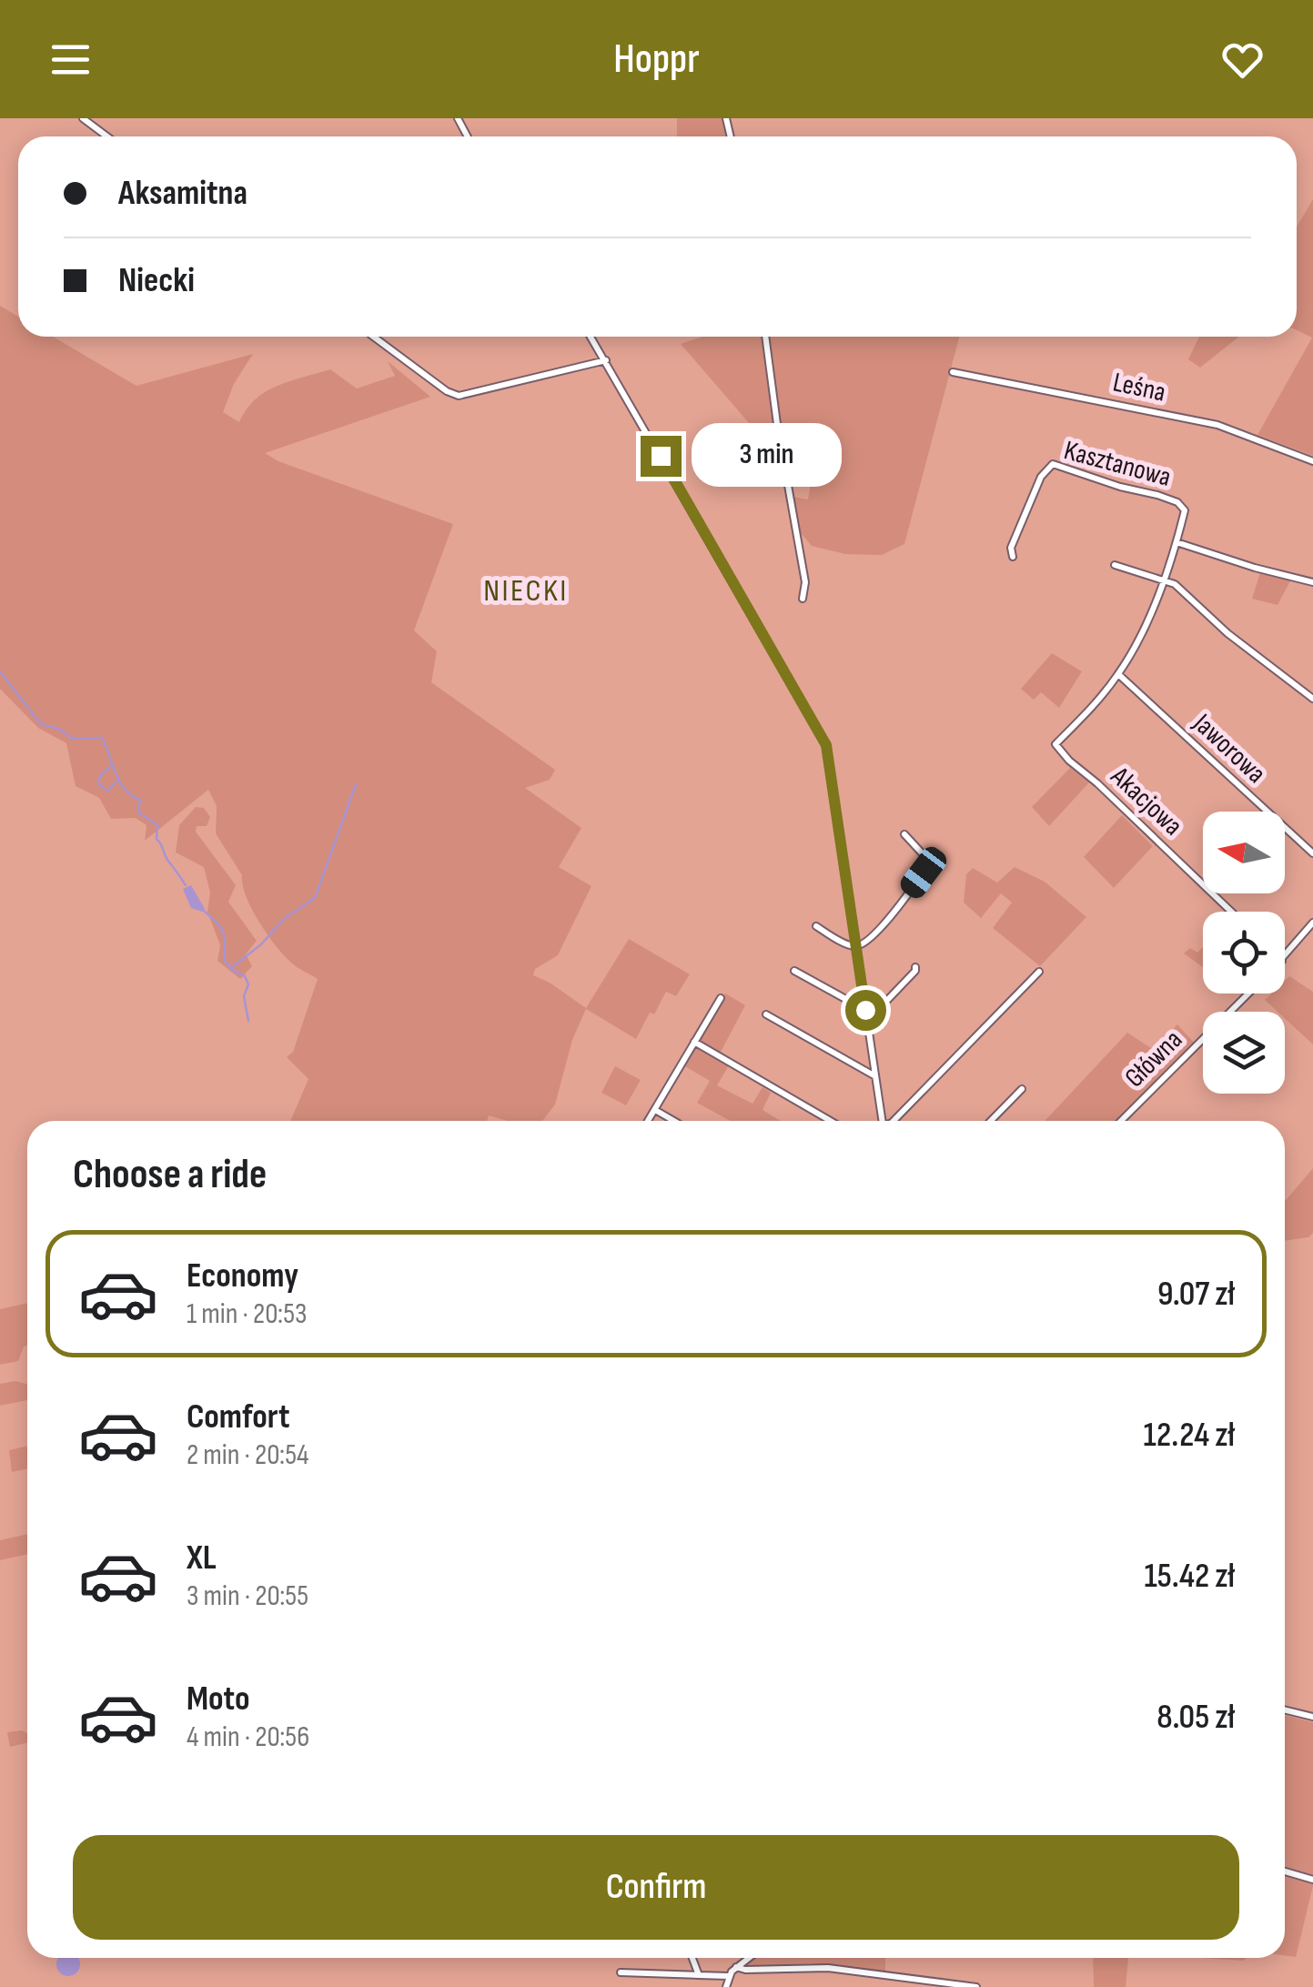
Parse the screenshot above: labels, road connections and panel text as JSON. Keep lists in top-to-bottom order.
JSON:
{
  "streets": {
    "street": [
      "Leśna",
      "Kasztanowa",
      "Jaworowa",
      "Akacjowa",
      "Główna"
    ]
  },
  "crossings": [
    ["Kasztanowa", "Jaworowa"],
    ["Kasztanowa", "Akacjowa"]
  ],
  "districts": ["NIECKI"],
  "north": "left",
  "page": {
    "header": "Hoppr",
    "banner": ["Aksamitna", "Niecki"],
    "bubble": "3 min",
    "heading": "Choose a ride",
    "list": [
      {
        "name": "Economy",
        "note": "1 min · 20:53",
        "value": "9.07 zł"
      },
      {
        "name": "Comfort",
        "note": "2 min · 20:54",
        "value": "12.24 zł"
      },
      {
        "name": "XL",
        "note": "3 min · 20:55",
        "value": "15.42 zł"
      },
      {
        "name": "Moto",
        "note": "4 min · 20:56",
        "value": "8.05 zł"
      }
    ],
    "buttons": "Confirm"
  }
}
